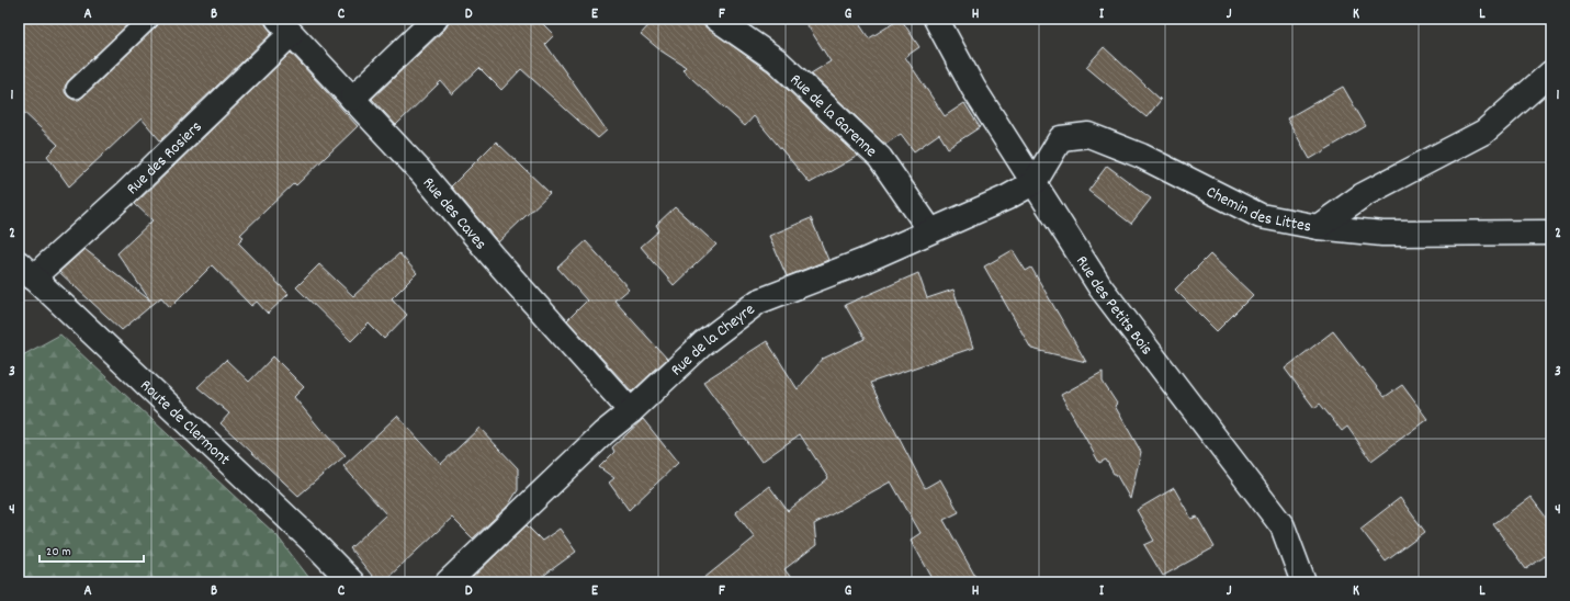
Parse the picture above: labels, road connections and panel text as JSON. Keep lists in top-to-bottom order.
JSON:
{
  "streets": {
    "street": [
      "Rue de la Garenne",
      "Rue des Rosiers",
      "Chemin des Littes",
      "Rue des Caves",
      "Rue des Petits Bois",
      "Rue de la Cheyre",
      "Route de Clermont"
    ]
  },
  "crossings": [
    ["Rue de la Garenne", "Rue de la Cheyre"],
    ["Rue des Rosiers", "Rue des Caves"],
    ["Rue des Rosiers", "Route de Clermont"],
    ["Chemin des Littes", "Rue des Petits Bois"],
    ["Chemin des Littes", "Rue de la Cheyre"],
    ["Rue des Caves", "Rue de la Cheyre"],
    ["Rue des Petits Bois", "Rue de la Cheyre"]
  ],
  "scale_bar": "20 m",
  "grid": {
    "columns": [
      "A",
      "B",
      "C",
      "D",
      "E",
      "F",
      "G",
      "H",
      "I",
      "J",
      "K",
      "L"
    ],
    "rows": [
      "1",
      "2",
      "3",
      "4"
    ]
  }
}
